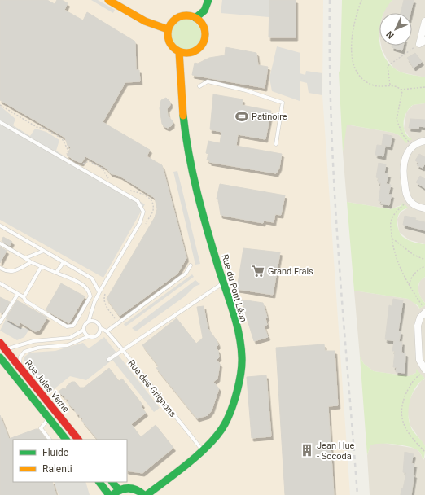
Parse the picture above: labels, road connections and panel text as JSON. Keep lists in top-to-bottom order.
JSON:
{
  "streets": {
    "street": ["Rue du Pont Léon", "Rue Jules Verne"],
    "lane": ["Rue des Grignons"]
  },
  "crossings": [
    ["Rue du Pont Léon", "Rue des Grignons"]
  ],
  "places": {
    "sports": ["Patinoire"],
    "supermarket": ["Grand Frais"],
    "building": ["Jean Hue - Socoda"]
  },
  "legend": ["Fluide", "Ralenti"],
  "north": "bottom left"
}
